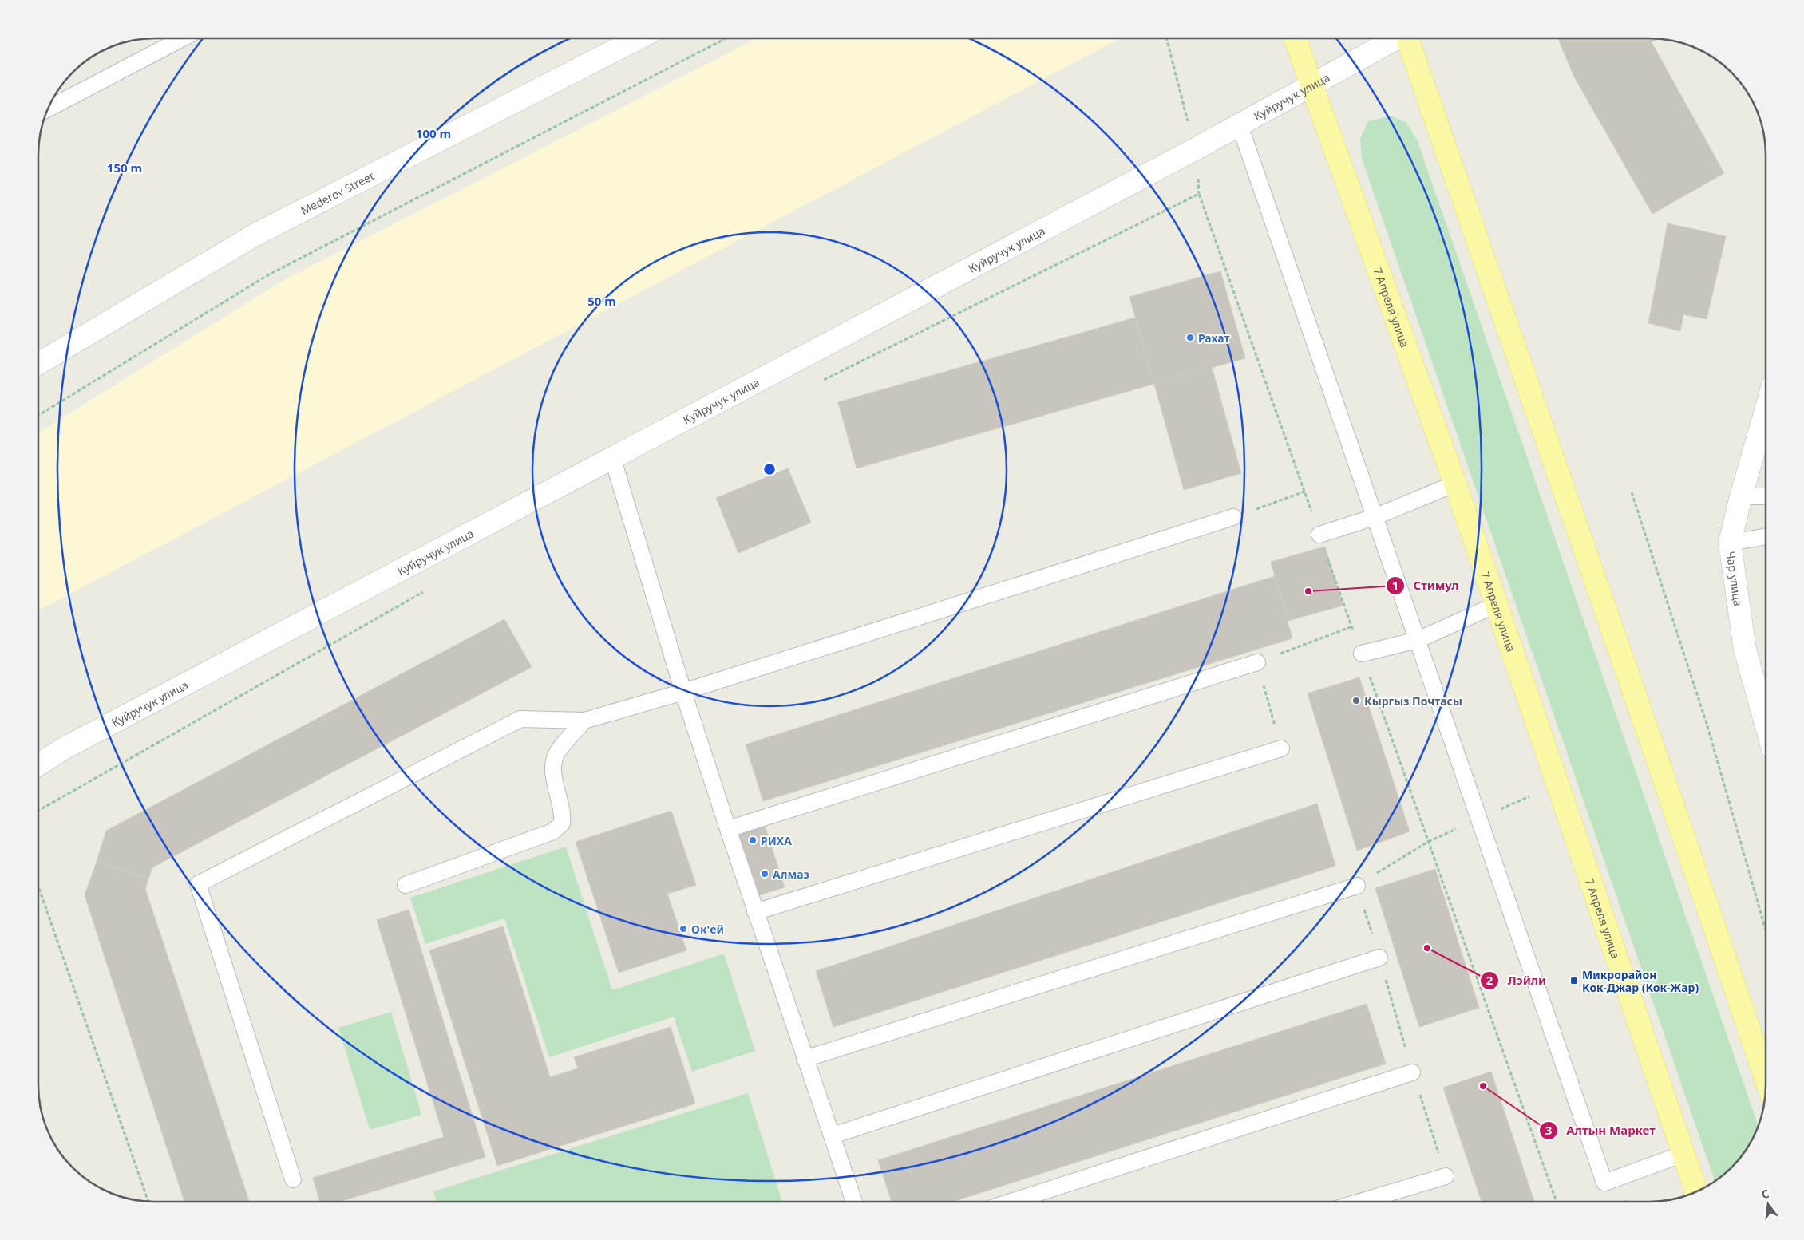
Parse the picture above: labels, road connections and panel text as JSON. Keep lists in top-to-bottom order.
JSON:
{
  "streets": {
    "main road": ["7 Апреля улица"],
    "street": ["Куйручук улица", "Mederov Street", "Чар улица"]
  },
  "crossings": [
    ["Куйручук улица", "7 Апреля улица"]
  ],
  "places": {
    "other": [
      "Рахат",
      "Стимул",
      "Кыргыз Почтасы",
      "РИХА",
      "Алмаз",
      "Ок'ей",
      "Лэйли",
      "Алтын Маркет"
    ],
    "transit": ["Микрорайон Кок-Джар (Кок-Жар)"]
  },
  "north": "top",
  "rings": ["100 m", "150 m", "50 m"]
}
